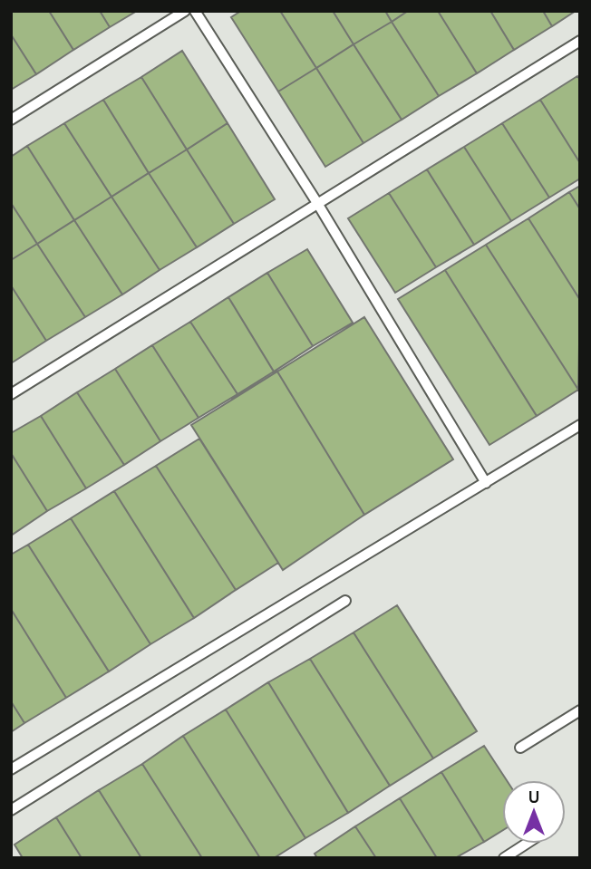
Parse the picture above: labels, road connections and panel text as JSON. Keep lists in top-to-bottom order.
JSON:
{
  "north": "top"
}
